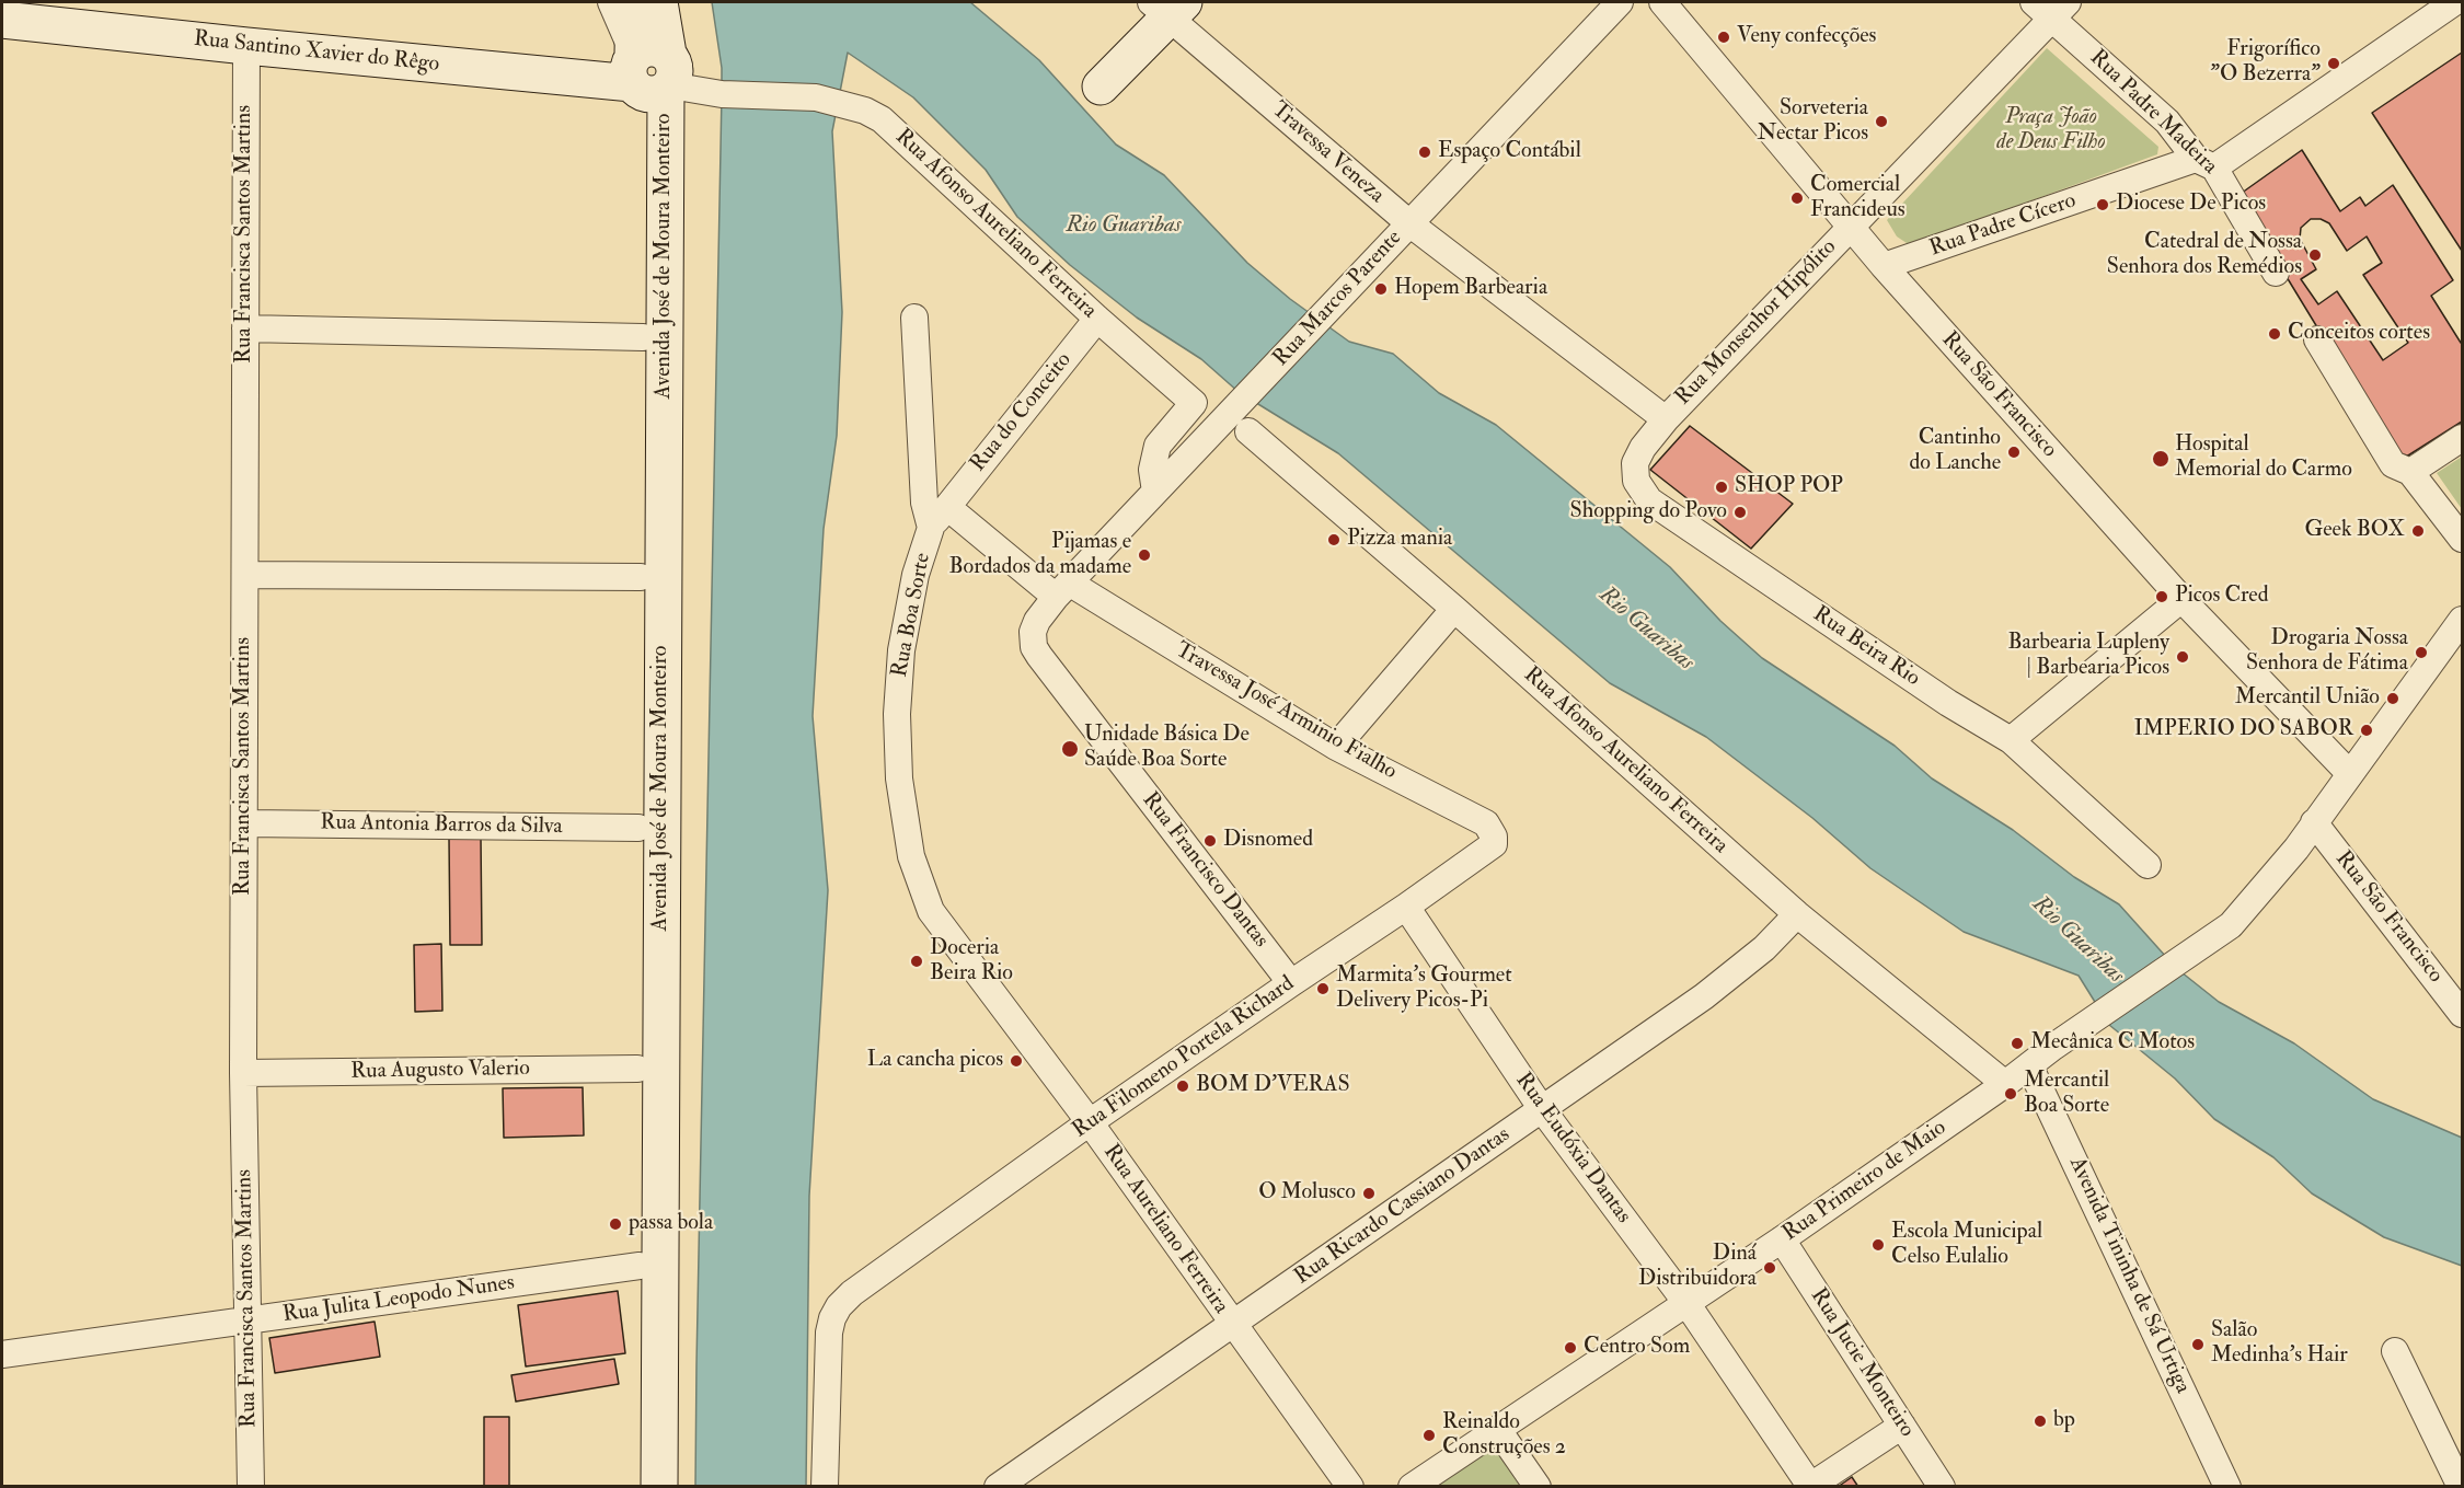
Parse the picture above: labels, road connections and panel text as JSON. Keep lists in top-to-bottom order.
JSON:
{
  "streets": {
    "main road": ["Rua Santino Xavier do Rêgo", "Avenida José de Moura Monteiro"],
    "street": [
      "Rua Padre Madeira",
      "Travessa Veneza",
      "Rua Afonso Aureliano Ferreira",
      "Rua Padre Cícero",
      "Rua Francisca Santos Martins",
      "Rua Marcos Parente",
      "Rua Monsenhor Hipólito",
      "Rua São Francisco",
      "Rua do Conceito",
      "Rua Boa Sorte",
      "Rua Beira Rio",
      "Travessa José Arminio Fialho",
      "Rua Antonia Barros da Silva",
      "Rua Francisco Dantas",
      "Rua Filomeno Portela Richard",
      "Rua Augusto Valerio",
      "Rua Eudóxia Dantas",
      "Rua Primeiro de Maio",
      "Rua Ricardo Cassiano Dantas",
      "Rua Aureliano Ferreira",
      "Avenida Tininha de Sá Urtiga",
      "Rua Julita Leopodo Nunes",
      "Rua Jucie Monteiro"
    ]
  },
  "crossings": [
    ["Rua Santino Xavier do Rêgo", "Rua Afonso Aureliano Ferreira"],
    ["Rua Santino Xavier do Rêgo", "Rua Francisca Santos Martins"],
    ["Rua Santino Xavier do Rêgo", "Avenida José de Moura Monteiro"],
    ["Rua Padre Madeira", "Rua Padre Cícero"],
    ["Rua Padre Madeira", "Rua Monsenhor Hipólito"],
    ["Travessa Veneza", "Rua Marcos Parente"],
    ["Travessa Veneza", "Rua Monsenhor Hipólito"],
    ["Travessa Veneza", "Rua Beira Rio"],
    ["Rua Afonso Aureliano Ferreira", "Avenida José de Moura Monteiro"],
    ["Rua Afonso Aureliano Ferreira", "Rua Marcos Parente"],
    ["Rua Afonso Aureliano Ferreira", "Rua do Conceito"],
    ["Rua Afonso Aureliano Ferreira", "Rua Primeiro de Maio"],
    ["Rua Afonso Aureliano Ferreira", "Rua Ricardo Cassiano Dantas"],
    ["Rua Padre Cícero", "Rua São Francisco"],
    ["Rua Francisca Santos Martins", "Rua Antonia Barros da Silva"],
    ["Rua Francisca Santos Martins", "Rua Augusto Valerio"],
    ["Rua Francisca Santos Martins", "Rua Julita Leopodo Nunes"],
    ["Avenida José de Moura Monteiro", "Rua Antonia Barros da Silva"],
    ["Avenida José de Moura Monteiro", "Rua Augusto Valerio"],
    ["Avenida José de Moura Monteiro", "Rua Julita Leopodo Nunes"],
    ["Rua Marcos Parente", "Travessa José Arminio Fialho"],
    ["Rua Marcos Parente", "Rua Francisco Dantas"],
    ["Rua Monsenhor Hipólito", "Rua São Francisco"],
    ["Rua Monsenhor Hipólito", "Rua Beira Rio"],
    ["Rua São Francisco", "Rua Primeiro de Maio"],
    ["Rua do Conceito", "Travessa José Arminio Fialho"],
    ["Rua Boa Sorte", "Rua Aureliano Ferreira"],
    ["Travessa José Arminio Fialho", "Rua Francisco Dantas"],
    ["Travessa José Arminio Fialho", "Rua Filomeno Portela Richard"],
    ["Rua Francisco Dantas", "Rua Filomeno Portela Richard"],
    ["Rua Filomeno Portela Richard", "Rua Eudóxia Dantas"],
    ["Rua Filomeno Portela Richard", "Rua Aureliano Ferreira"],
    ["Rua Eudóxia Dantas", "Rua Primeiro de Maio"],
    ["Rua Eudóxia Dantas", "Rua Ricardo Cassiano Dantas"],
    ["Rua Primeiro de Maio", "Avenida Tininha de Sá Urtiga"],
    ["Rua Primeiro de Maio", "Rua Jucie Monteiro"],
    ["Rua Ricardo Cassiano Dantas", "Rua Aureliano Ferreira"]
  ],
  "water": ["Rio Guaribas"],
  "parks": ["Praça João de Deus Filho"],
  "places": [
    "Veny confecções",
    "Frigorífico \"O Bezerra\"",
    "Sorveteria Nectar Picos",
    "Espaço Contábil",
    "Comercial Francideus",
    "Diocese De Picos",
    "Catedral de Nossa Senhora dos Remédios",
    "Hopem Barbearia",
    "Conceitos cortes",
    "Cantinho do Lanche",
    "Hospital Memorial do Carmo",
    "SHOP POP",
    "Shopping do Povo",
    "Geek BOX",
    "Pizza mania",
    "Pijamas e Bordados da madame",
    "Picos Cred",
    "Drogaria Nossa Senhora de Fátima",
    "Barbearia Lupleny | Barbearia Picos",
    "Mercantil União",
    "IMPERIO DO SABOR",
    "Unidade Básica De Saúde Boa Sorte",
    "Disnomed",
    "Doceria Beira Rio",
    "Marmita’s Gourmet Delivery Picos-Pi",
    "Mecânica C Motos",
    "La cancha picos",
    "BOM D'VERAS",
    "Mercantil Boa Sorte",
    "O Molusco",
    "passa bola",
    "Escola Municipal Celso Eulalio",
    "Diná Distribuidora",
    "Salão Medinha's Hair",
    "Centro Som",
    "bp",
    "Reinaldo Construções 2"
  ]
}
